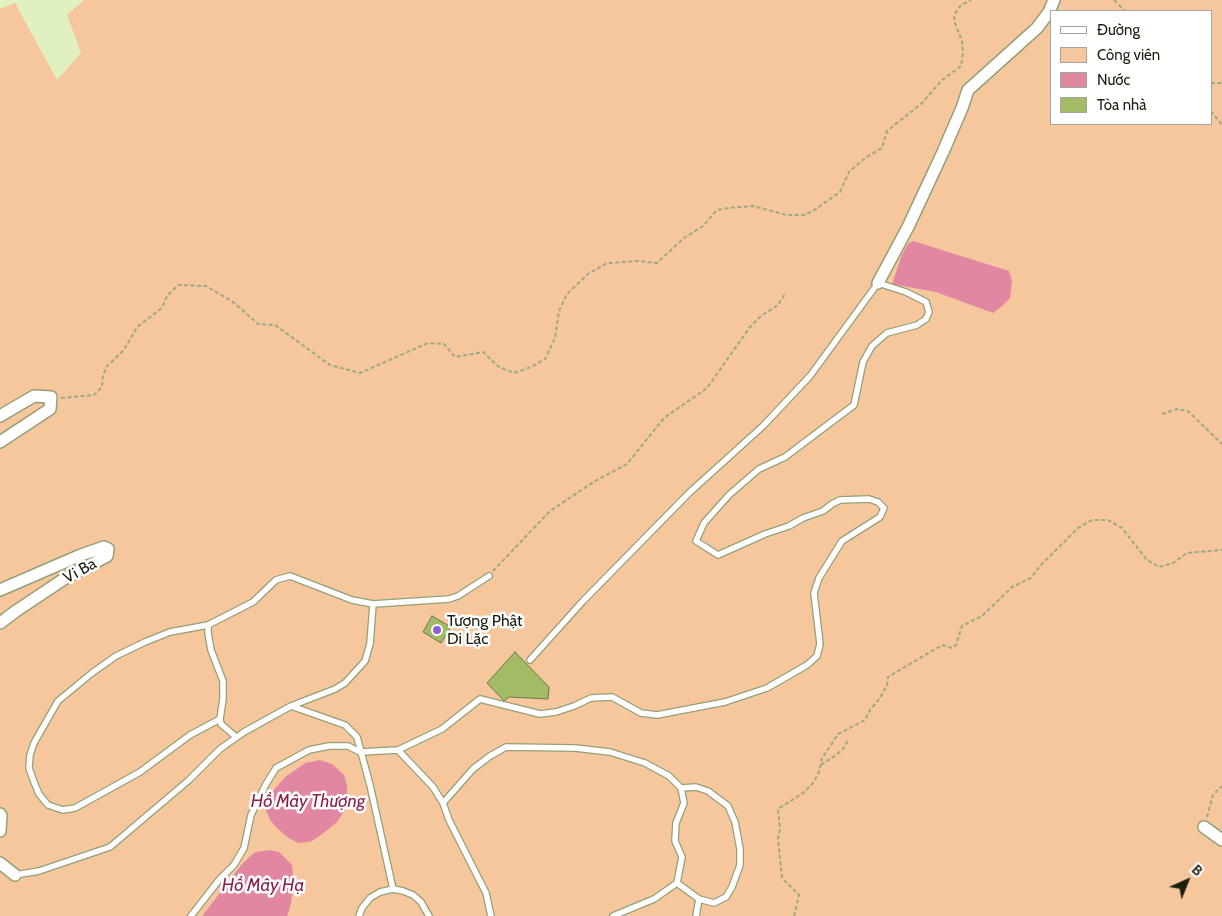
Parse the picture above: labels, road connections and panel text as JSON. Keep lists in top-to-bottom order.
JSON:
{
  "streets": {
    "street": ["Vi Ba"]
  },
  "water": ["Hồ Mây Thượng", "Hồ Mây Hạ"],
  "places": ["Tượng Phật Di Lặc"],
  "legend": [
    "Đường",
    "Công viên",
    "Nước",
    "Tòa nhà"
  ],
  "north": "top right"
}
